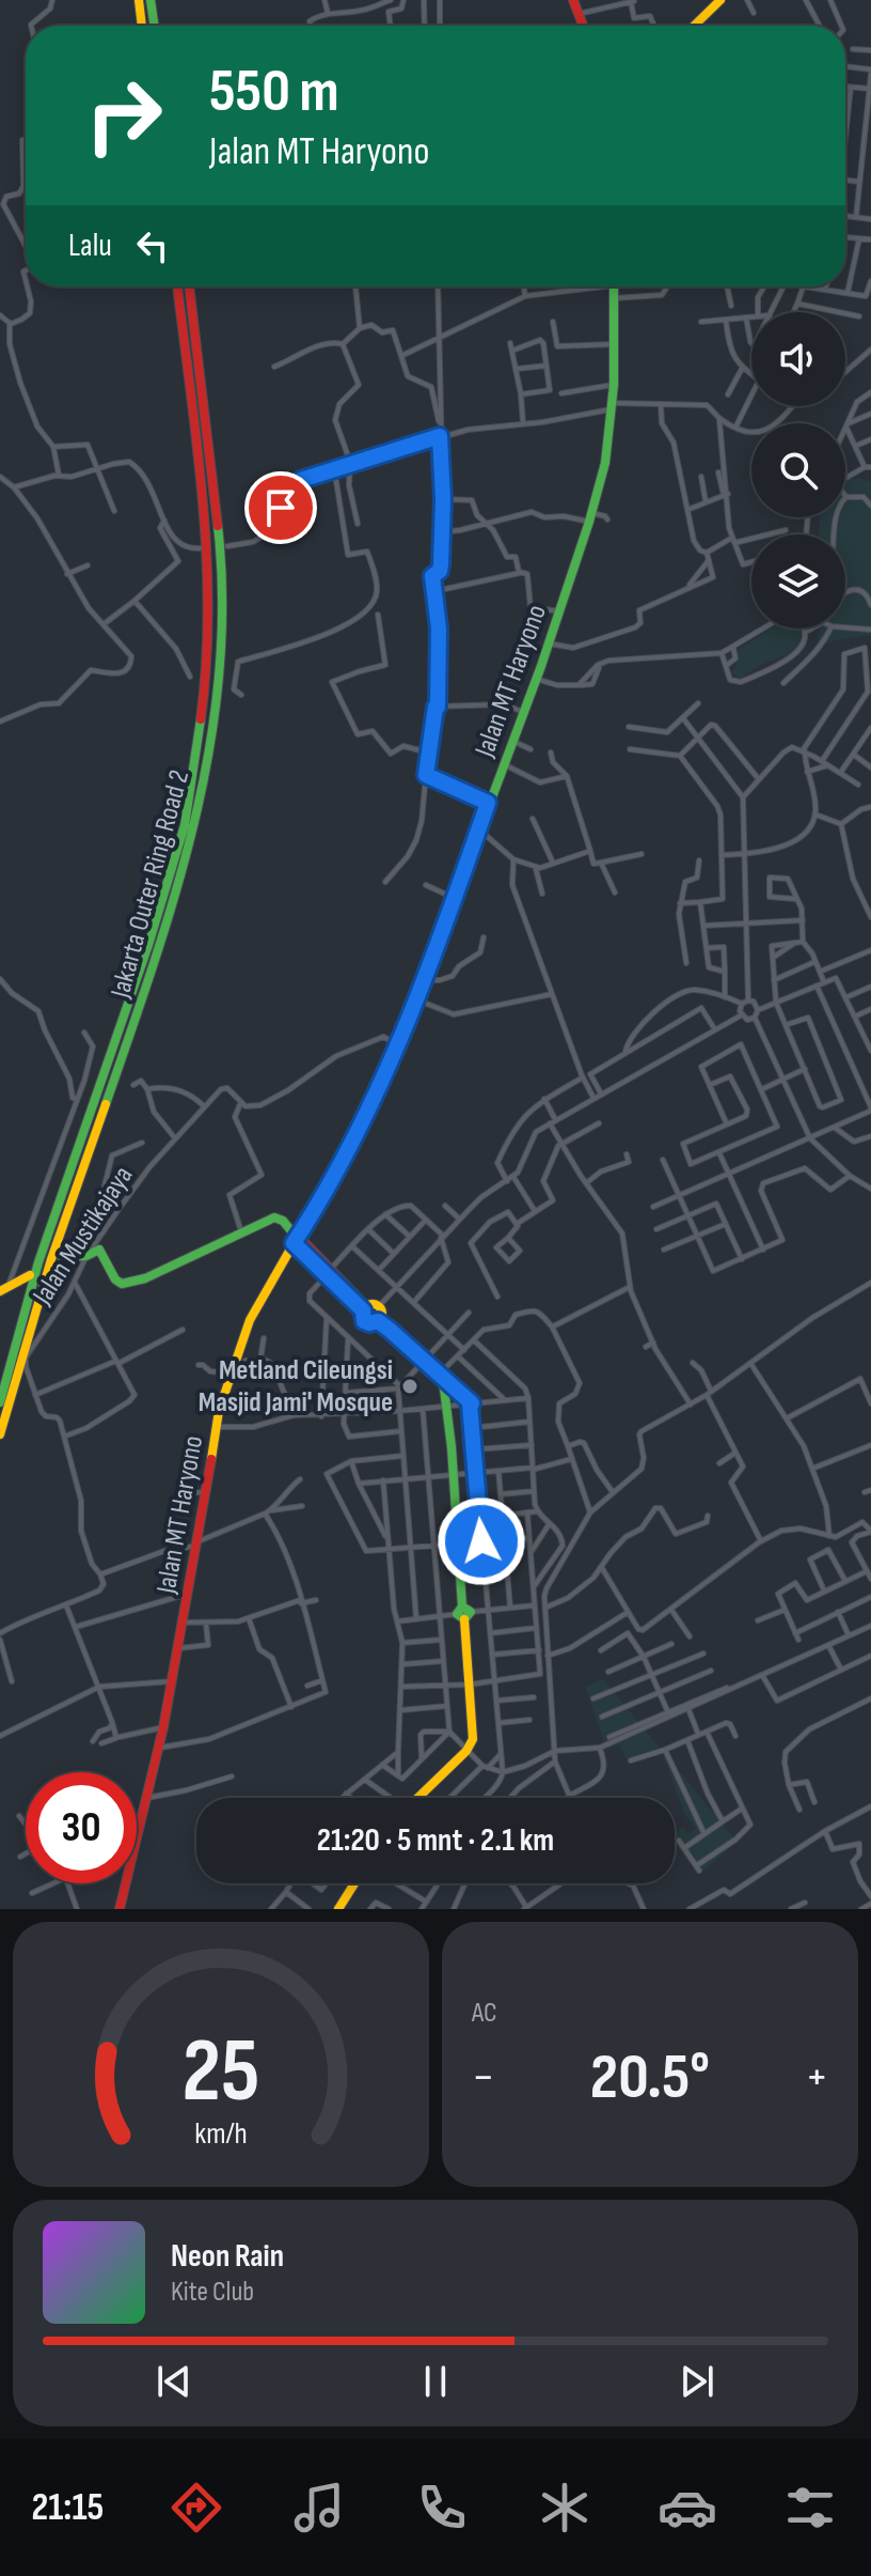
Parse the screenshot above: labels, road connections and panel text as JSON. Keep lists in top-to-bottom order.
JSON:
{
  "streets": {
    "main road": ["Jalan MT Haryono", "Jakarta Outer Ring Road 2"],
    "street": ["Jalan Mustikajaya"]
  },
  "places": ["Metland Cileungsi Masjid Jami' Mosque"],
  "page": {
    "turn": ["550 m", "Jalan MT Haryono"],
    "then": "Lalu",
    "limit": "30",
    "trip": "21:20 · 5 mnt · 2.1 km",
    "tile": "AC",
    "heat": ["−", "20.5°", "+"],
    "song": ["Neon Rain", "Kite Club"],
    "tabs": "21:15",
    "gauge": ["25", "km/h"]
  }
}
